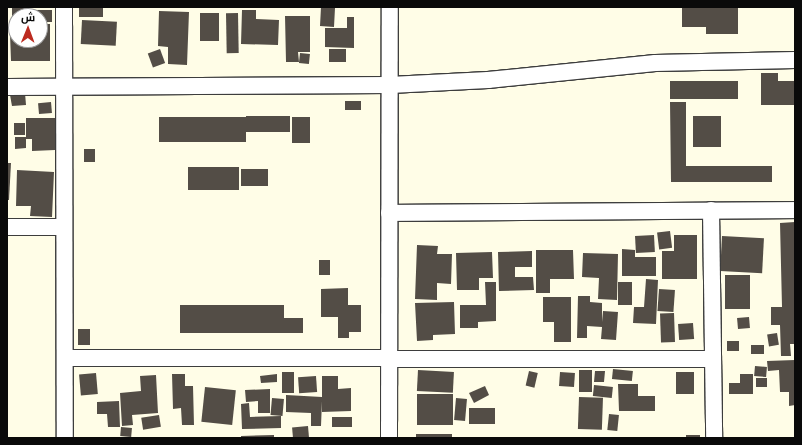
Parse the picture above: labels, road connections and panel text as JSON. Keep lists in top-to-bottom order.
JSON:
{
  "north": "top"
}
